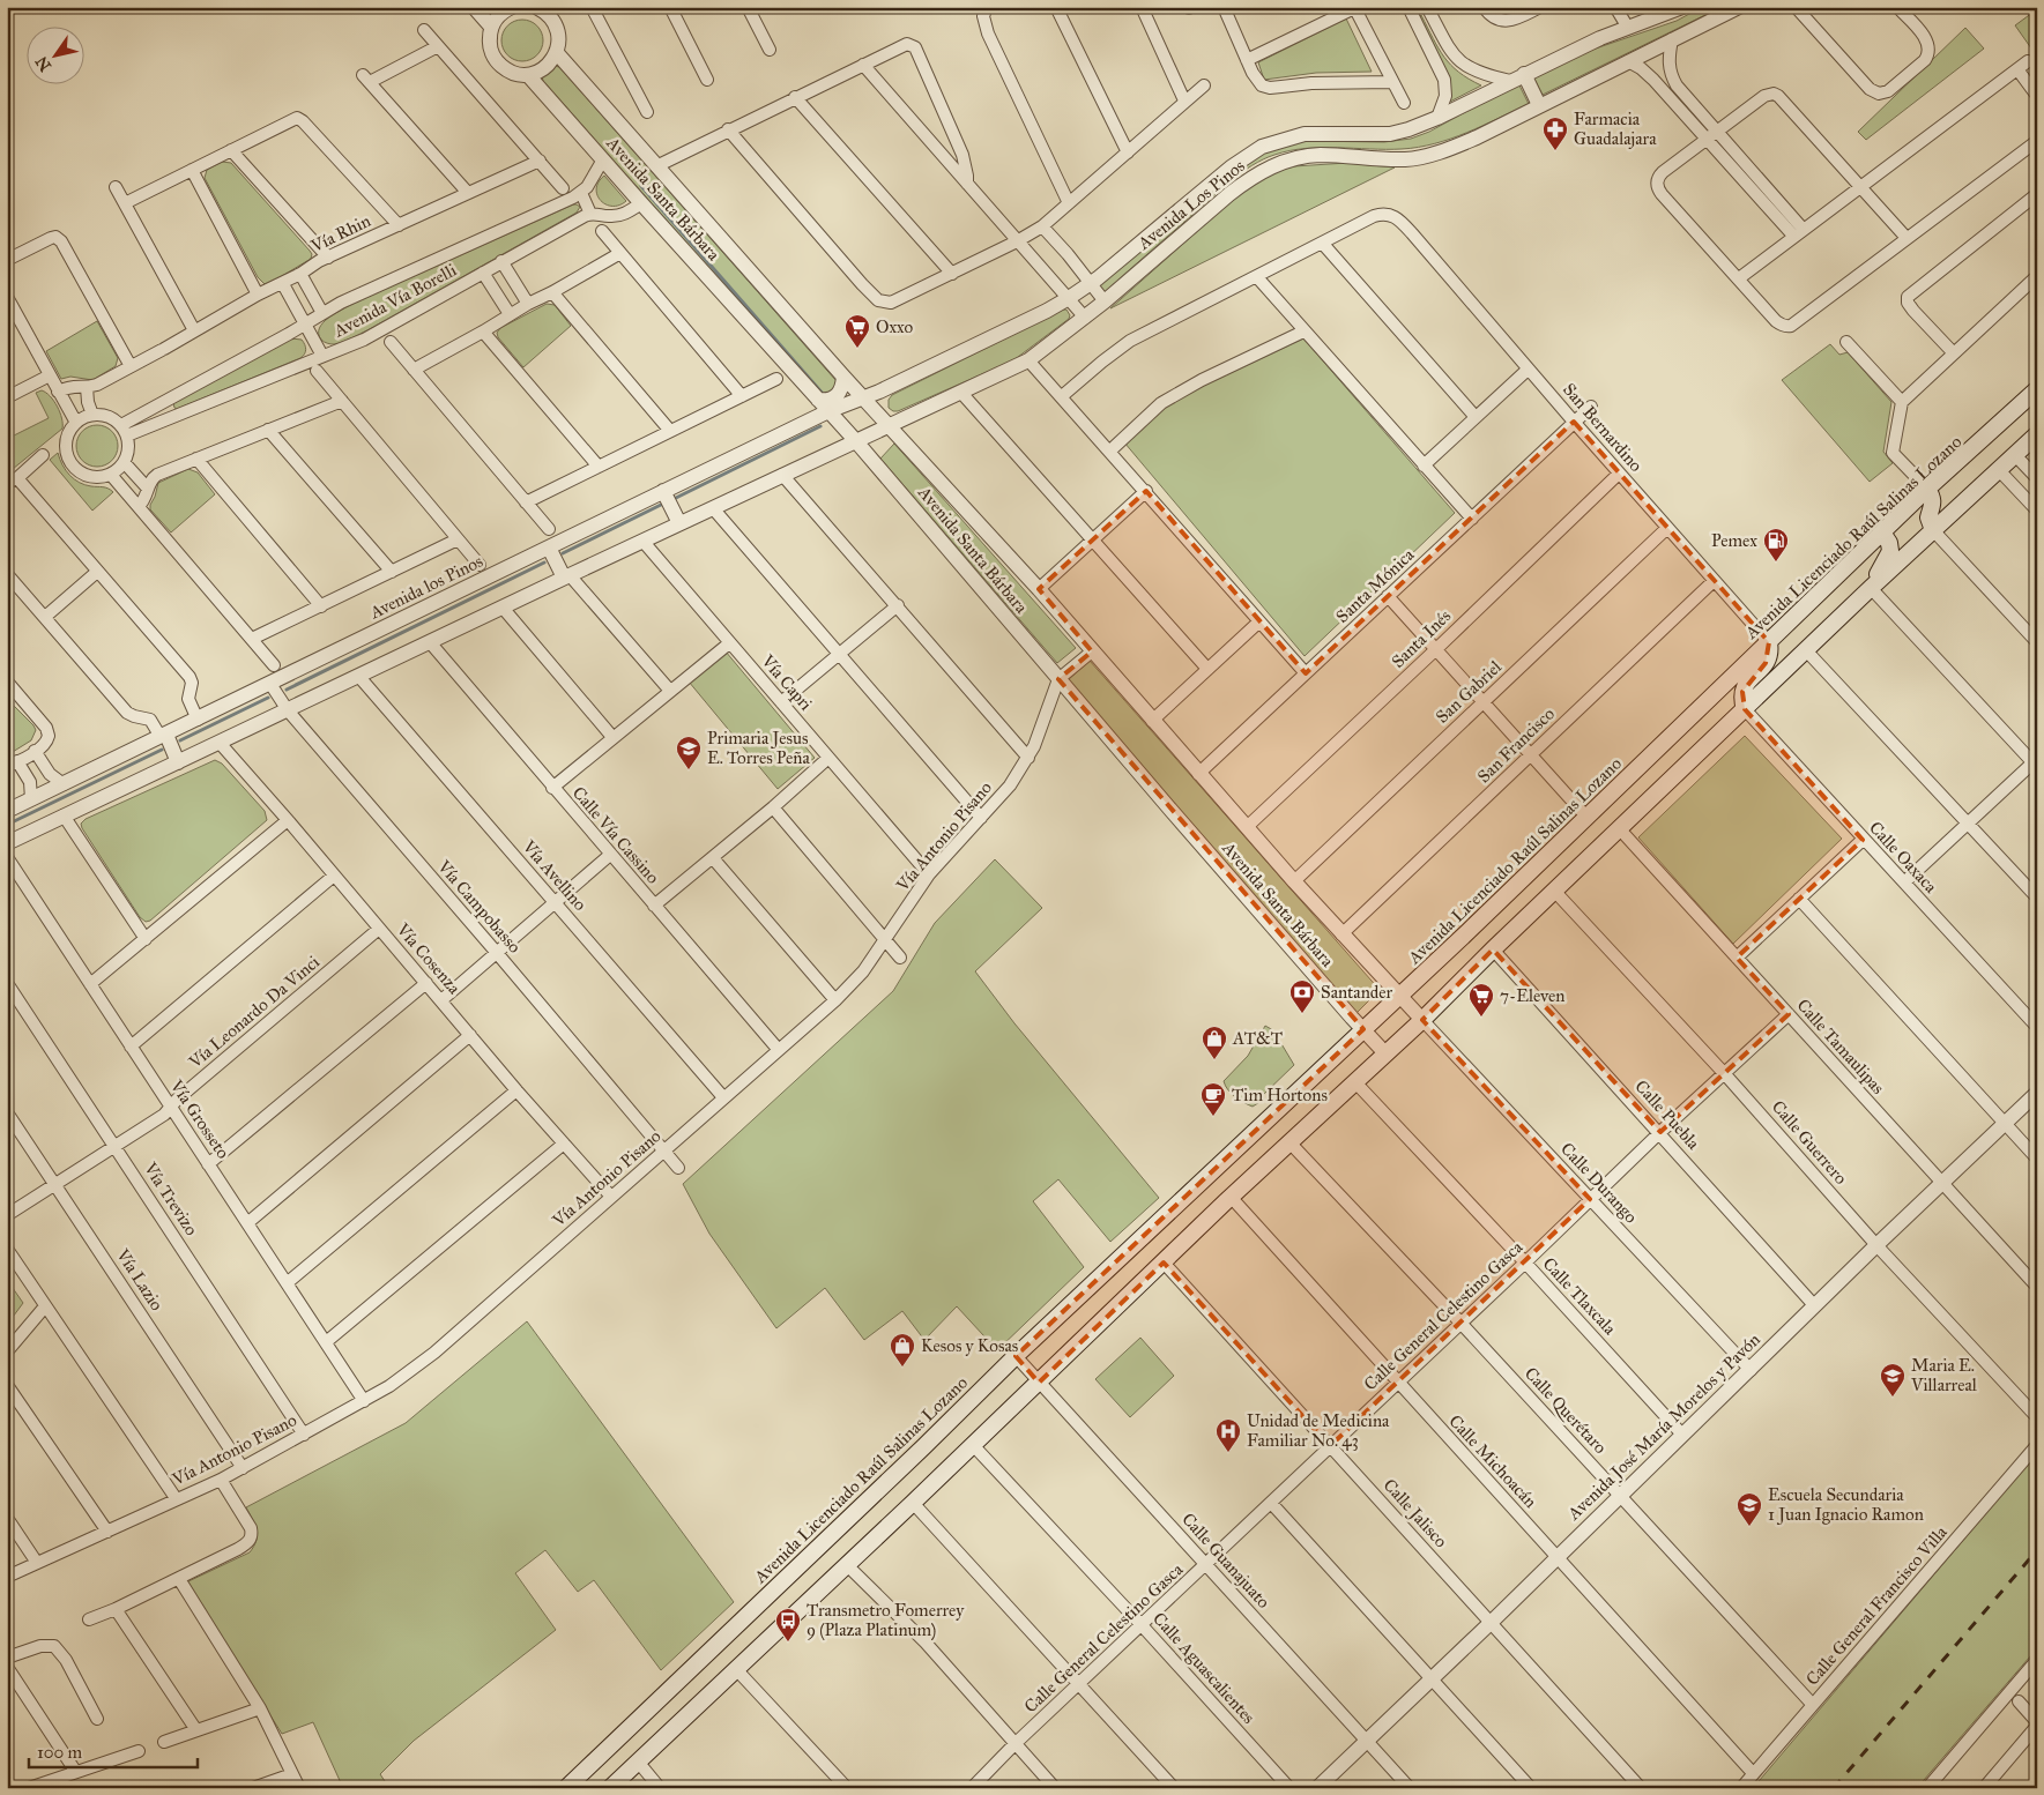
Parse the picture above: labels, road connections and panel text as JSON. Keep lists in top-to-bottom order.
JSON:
{
  "streets": {
    "main road": ["Avenida Licenciado Raúl Salinas Lozano"],
    "street": [
      "Avenida Santa Bárbara",
      "Avenida Los Pinos",
      "Vía Rhin",
      "Avenida Vía Borelli",
      "San Bernardino",
      "Santa Mónica",
      "Avenida los Pinos",
      "Santa Inés",
      "Vía Capri",
      "San Gabriel",
      "San Francisco",
      "Calle Vía Cassino",
      "Vía Antonio Pisano",
      "Calle Oaxaca",
      "Vía Avellino",
      "Vía Campobasso",
      "Vía Cosenza",
      "Vía Leonardo Da Vinci",
      "Calle Tamaulipas",
      "Calle Puebla",
      "Vía Grosseto",
      "Calle Guerrero",
      "Calle Durango",
      "Vía Trevizo",
      "Vía Lazio",
      "Calle Tlaxcala",
      "Calle General Celestino Gasca",
      "Calle Querétaro",
      "Avenida José María Morelos y Pavón",
      "Calle Michoacán",
      "Calle Jalisco",
      "Calle Guanajuato",
      "Calle General Francisco Villa",
      "Calle Aguascalientes"
    ]
  },
  "crossings": [
    ["Avenida Santa Bárbara", "Avenida Los Pinos"],
    ["Avenida Santa Bárbara", "Avenida Licenciado Raúl Salinas Lozano"],
    ["Avenida Santa Bárbara", "Santa Mónica"],
    ["Avenida Santa Bárbara", "Avenida los Pinos"],
    ["Avenida Santa Bárbara", "Santa Inés"],
    ["Avenida Santa Bárbara", "San Gabriel"],
    ["Avenida Santa Bárbara", "San Francisco"],
    ["Avenida Santa Bárbara", "Vía Antonio Pisano"],
    ["Avenida Santa Bárbara", "Calle Durango"],
    ["Avenida Los Pinos", "Avenida los Pinos"],
    ["San Bernardino", "Avenida Licenciado Raúl Salinas Lozano"],
    ["San Bernardino", "Santa Mónica"],
    ["San Bernardino", "Santa Inés"],
    ["San Bernardino", "San Gabriel"],
    ["San Bernardino", "San Francisco"],
    ["Avenida Licenciado Raúl Salinas Lozano", "Calle Guanajuato"],
    ["Avenida los Pinos", "Vía Campobasso"],
    ["Vía Capri", "Vía Antonio Pisano"],
    ["Calle Vía Cassino", "Vía Antonio Pisano"],
    ["Vía Antonio Pisano", "Vía Avellino"],
    ["Vía Antonio Pisano", "Vía Campobasso"],
    ["Vía Antonio Pisano", "Vía Cosenza"],
    ["Vía Antonio Pisano", "Vía Grosseto"],
    ["Vía Antonio Pisano", "Vía Trevizo"],
    ["Vía Antonio Pisano", "Vía Lazio"],
    ["Vía Cosenza", "Vía Leonardo Da Vinci"],
    ["Vía Leonardo Da Vinci", "Vía Grosseto"],
    ["Vía Leonardo Da Vinci", "Vía Trevizo"],
    ["Vía Leonardo Da Vinci", "Vía Lazio"],
    ["Calle Tamaulipas", "Calle General Celestino Gasca"],
    ["Calle Tamaulipas", "Avenida José María Morelos y Pavón"],
    ["Calle Puebla", "Calle General Celestino Gasca"],
    ["Calle Puebla", "Avenida José María Morelos y Pavón"],
    ["Calle Guerrero", "Calle General Celestino Gasca"],
    ["Calle Guerrero", "Avenida José María Morelos y Pavón"],
    ["Calle Durango", "Calle General Celestino Gasca"],
    ["Calle Durango", "Avenida José María Morelos y Pavón"],
    ["Calle Tlaxcala", "Calle General Celestino Gasca"],
    ["Calle Tlaxcala", "Avenida José María Morelos y Pavón"],
    ["Calle General Celestino Gasca", "Calle Querétaro"],
    ["Calle General Celestino Gasca", "Calle Michoacán"],
    ["Calle General Celestino Gasca", "Calle Jalisco"],
    ["Calle General Celestino Gasca", "Calle Guanajuato"],
    ["Calle General Celestino Gasca", "Calle Aguascalientes"],
    ["Calle Querétaro", "Avenida José María Morelos y Pavón"],
    ["Calle Querétaro", "Calle General Francisco Villa"],
    ["Avenida José María Morelos y Pavón", "Calle Michoacán"],
    ["Avenida José María Morelos y Pavón", "Calle Jalisco"],
    ["Avenida José María Morelos y Pavón", "Calle Guanajuato"],
    ["Calle Michoacán", "Calle General Francisco Villa"]
  ],
  "places": {
    "pharmacy": ["Farmacia Guadalajara"],
    "supermarket": ["Oxxo", "7-Eleven"],
    "fuel station": ["Pemex"],
    "school or university": ["Primaria Jesus E. Torres Peña", "Maria E. Villarreal", "Escuela Secundaria 1 Juan Ignacio Ramon"],
    "bank": ["Santander"],
    "shop": ["AT&T", "Kesos y Kosas"],
    "cafe": ["Tim Hortons"],
    "hospital": ["Unidad de Medicina Familiar No. 43"],
    "bus stop": ["Transmetro Fomerrey 9 (Plaza Platinum)"]
  },
  "scale_bar": "100 m",
  "north": "bottom left"
}
